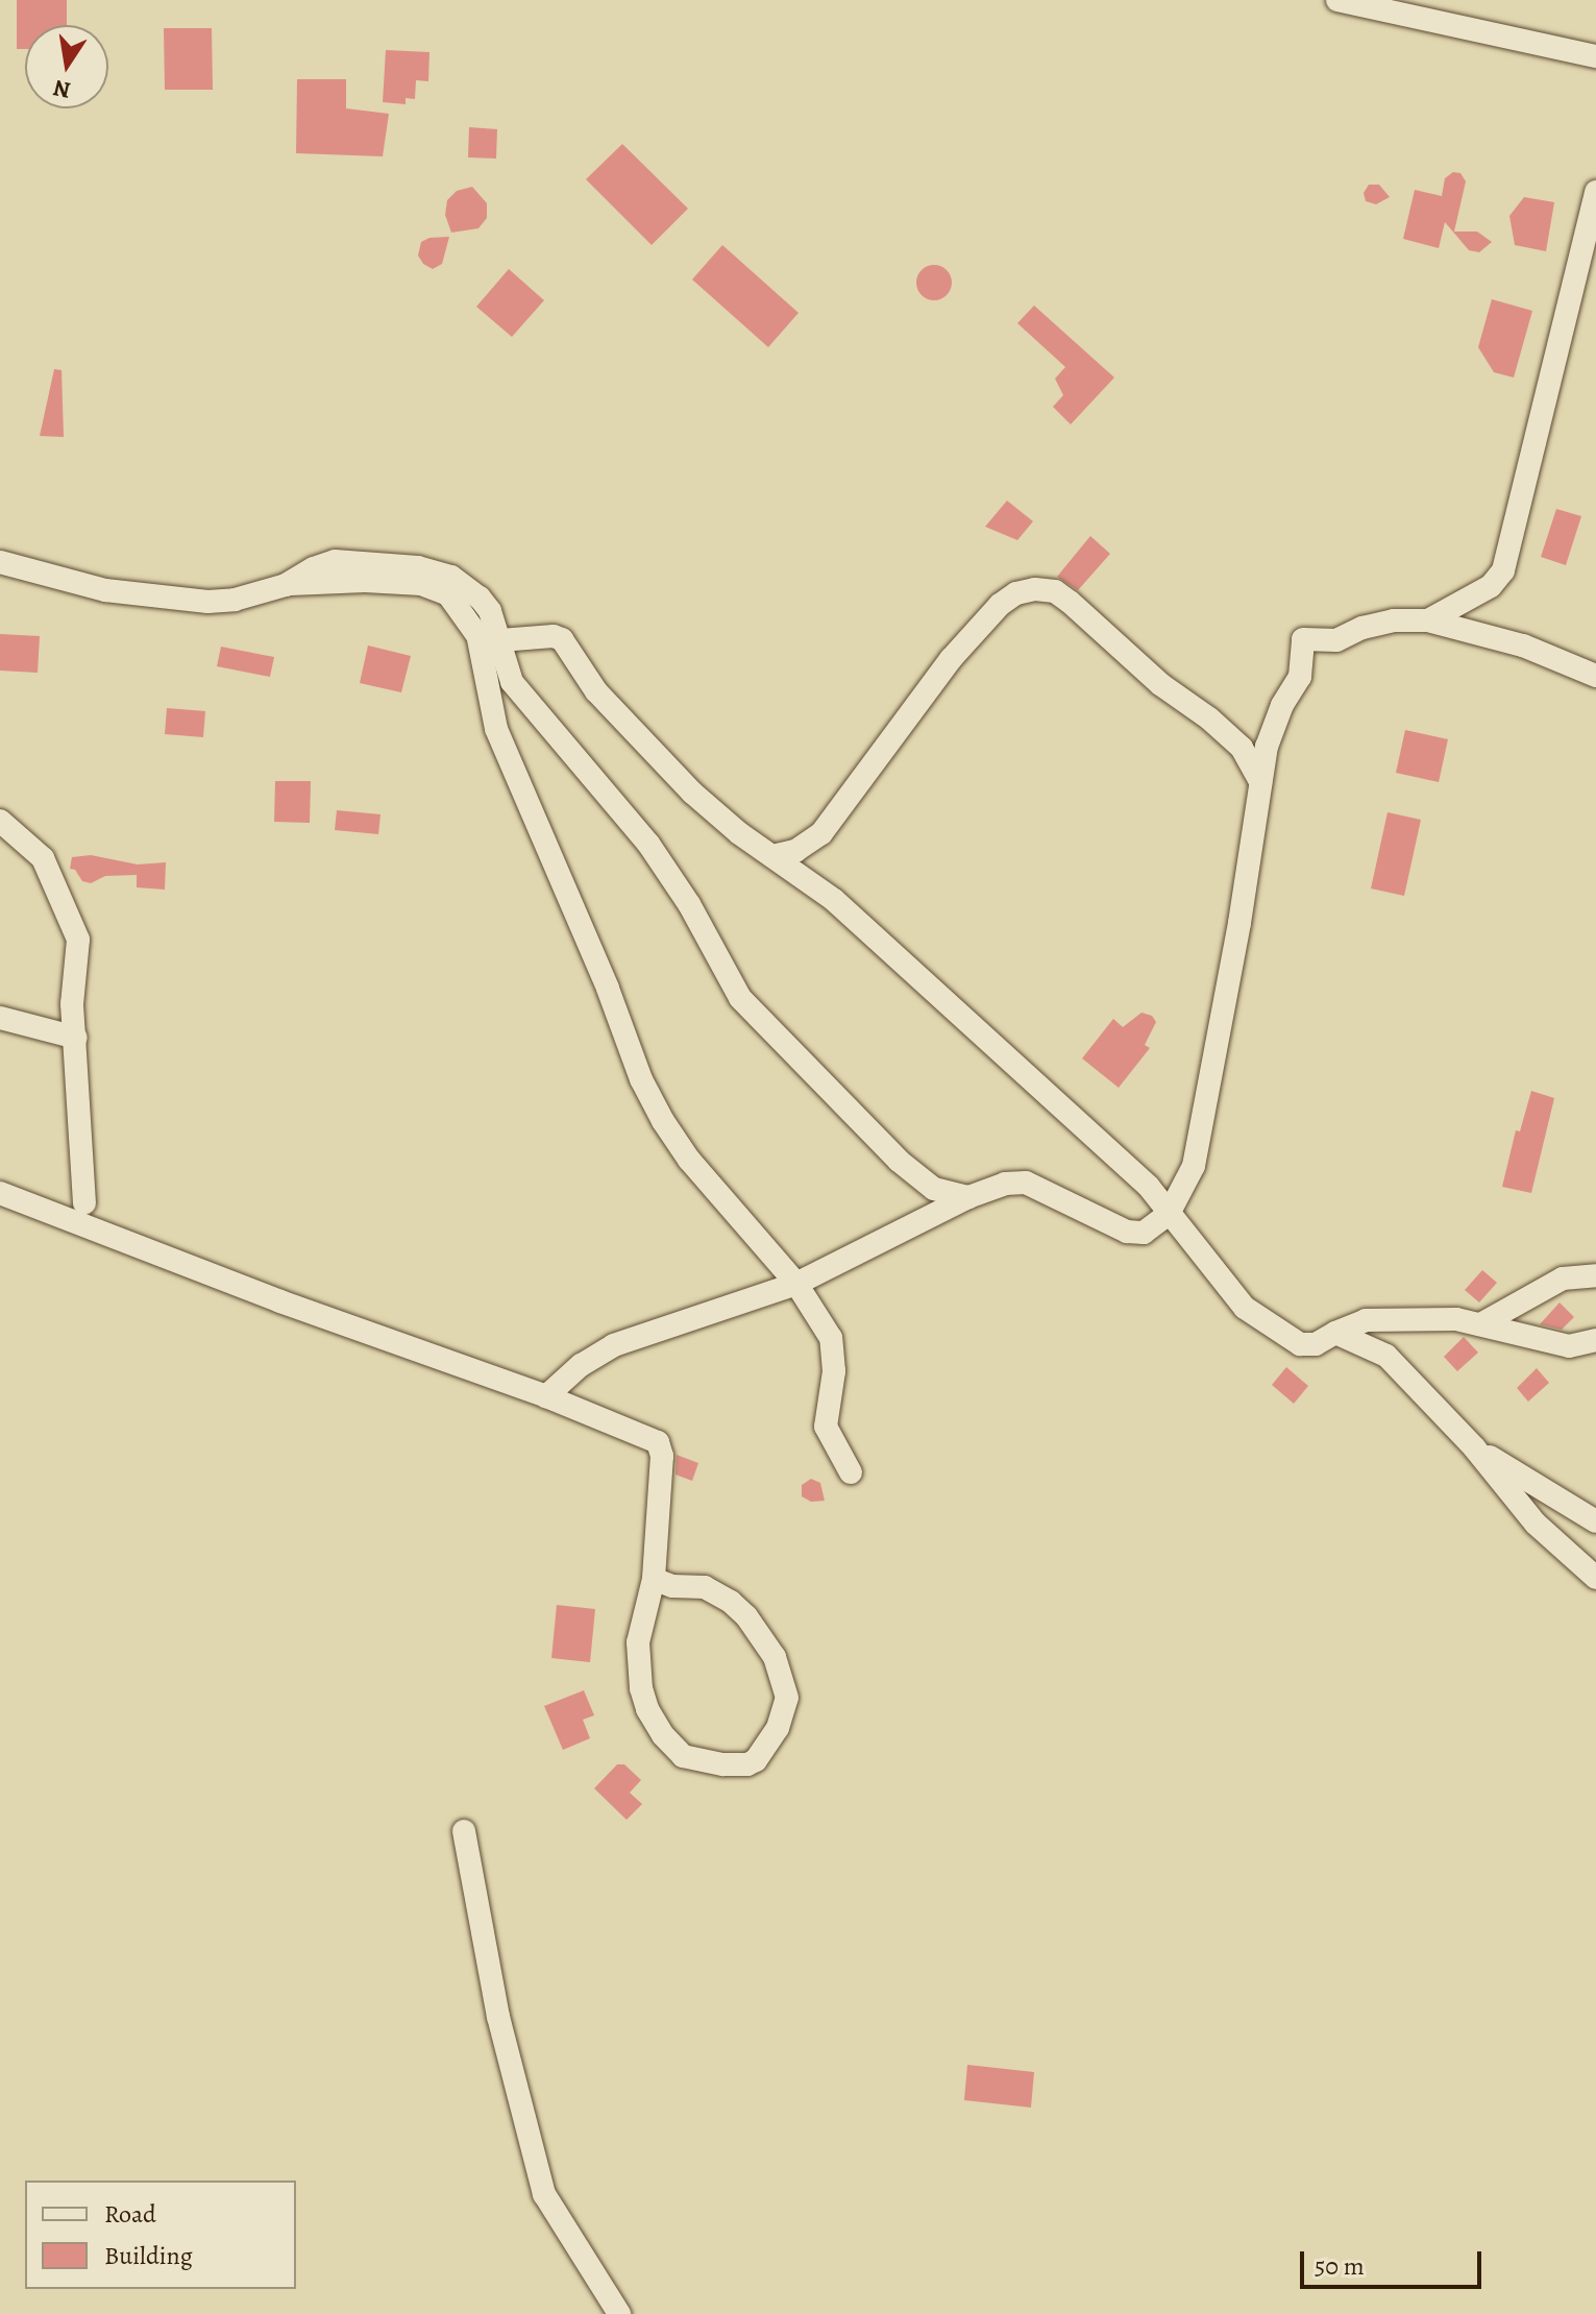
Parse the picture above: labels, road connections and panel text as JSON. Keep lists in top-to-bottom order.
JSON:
{
  "legend": ["Road", "Building"],
  "scale_bar": "50 m",
  "north": "bottom"
}
